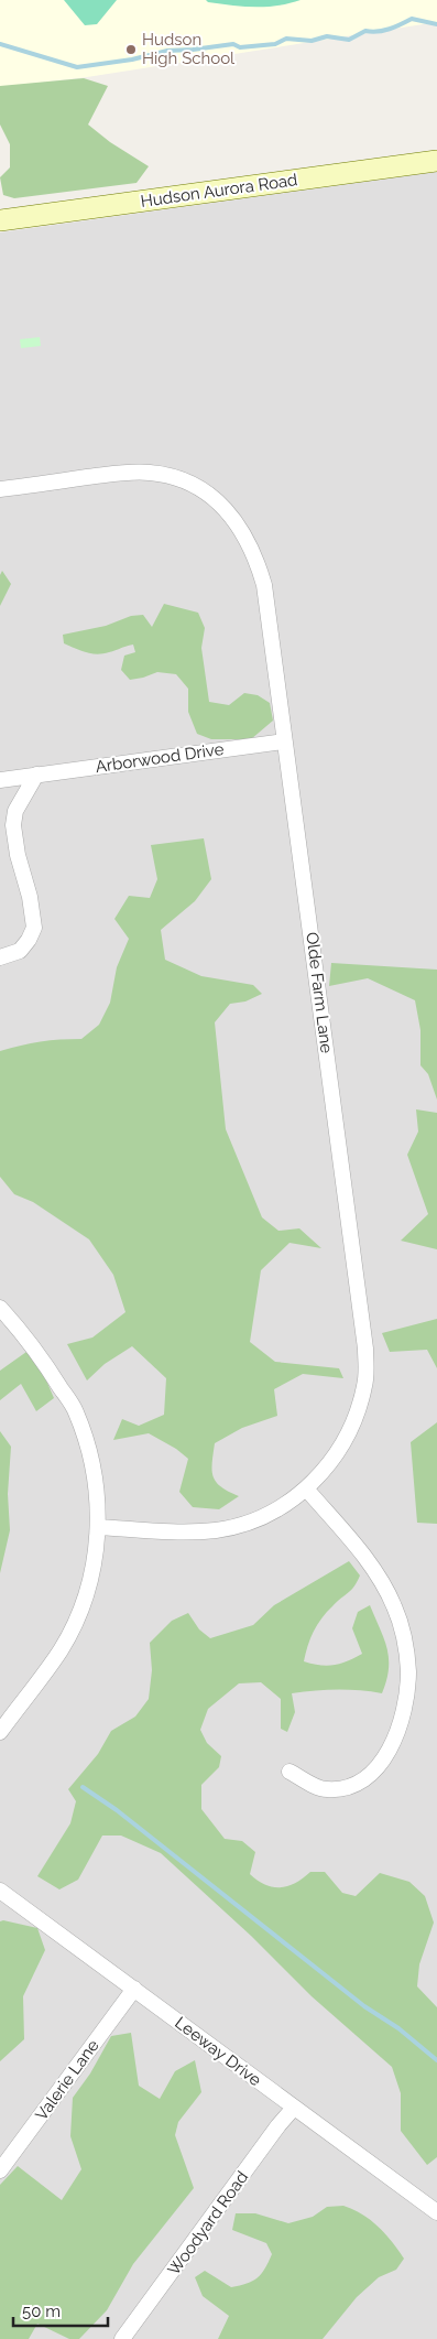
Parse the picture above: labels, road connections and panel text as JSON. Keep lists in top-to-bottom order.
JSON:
{
  "streets": {
    "street": [
      "Hudson Aurora Road",
      "Arborwood Drive",
      "Olde Farm Lane",
      "Leeway Drive",
      "Valerie Lane",
      "Woodyard Road"
    ]
  },
  "crossings": [
    ["Arborwood Drive", "Olde Farm Lane"],
    ["Leeway Drive", "Valerie Lane"],
    ["Leeway Drive", "Woodyard Road"]
  ],
  "places": ["Hudson High School"],
  "scale_bar": "50 m"
}
